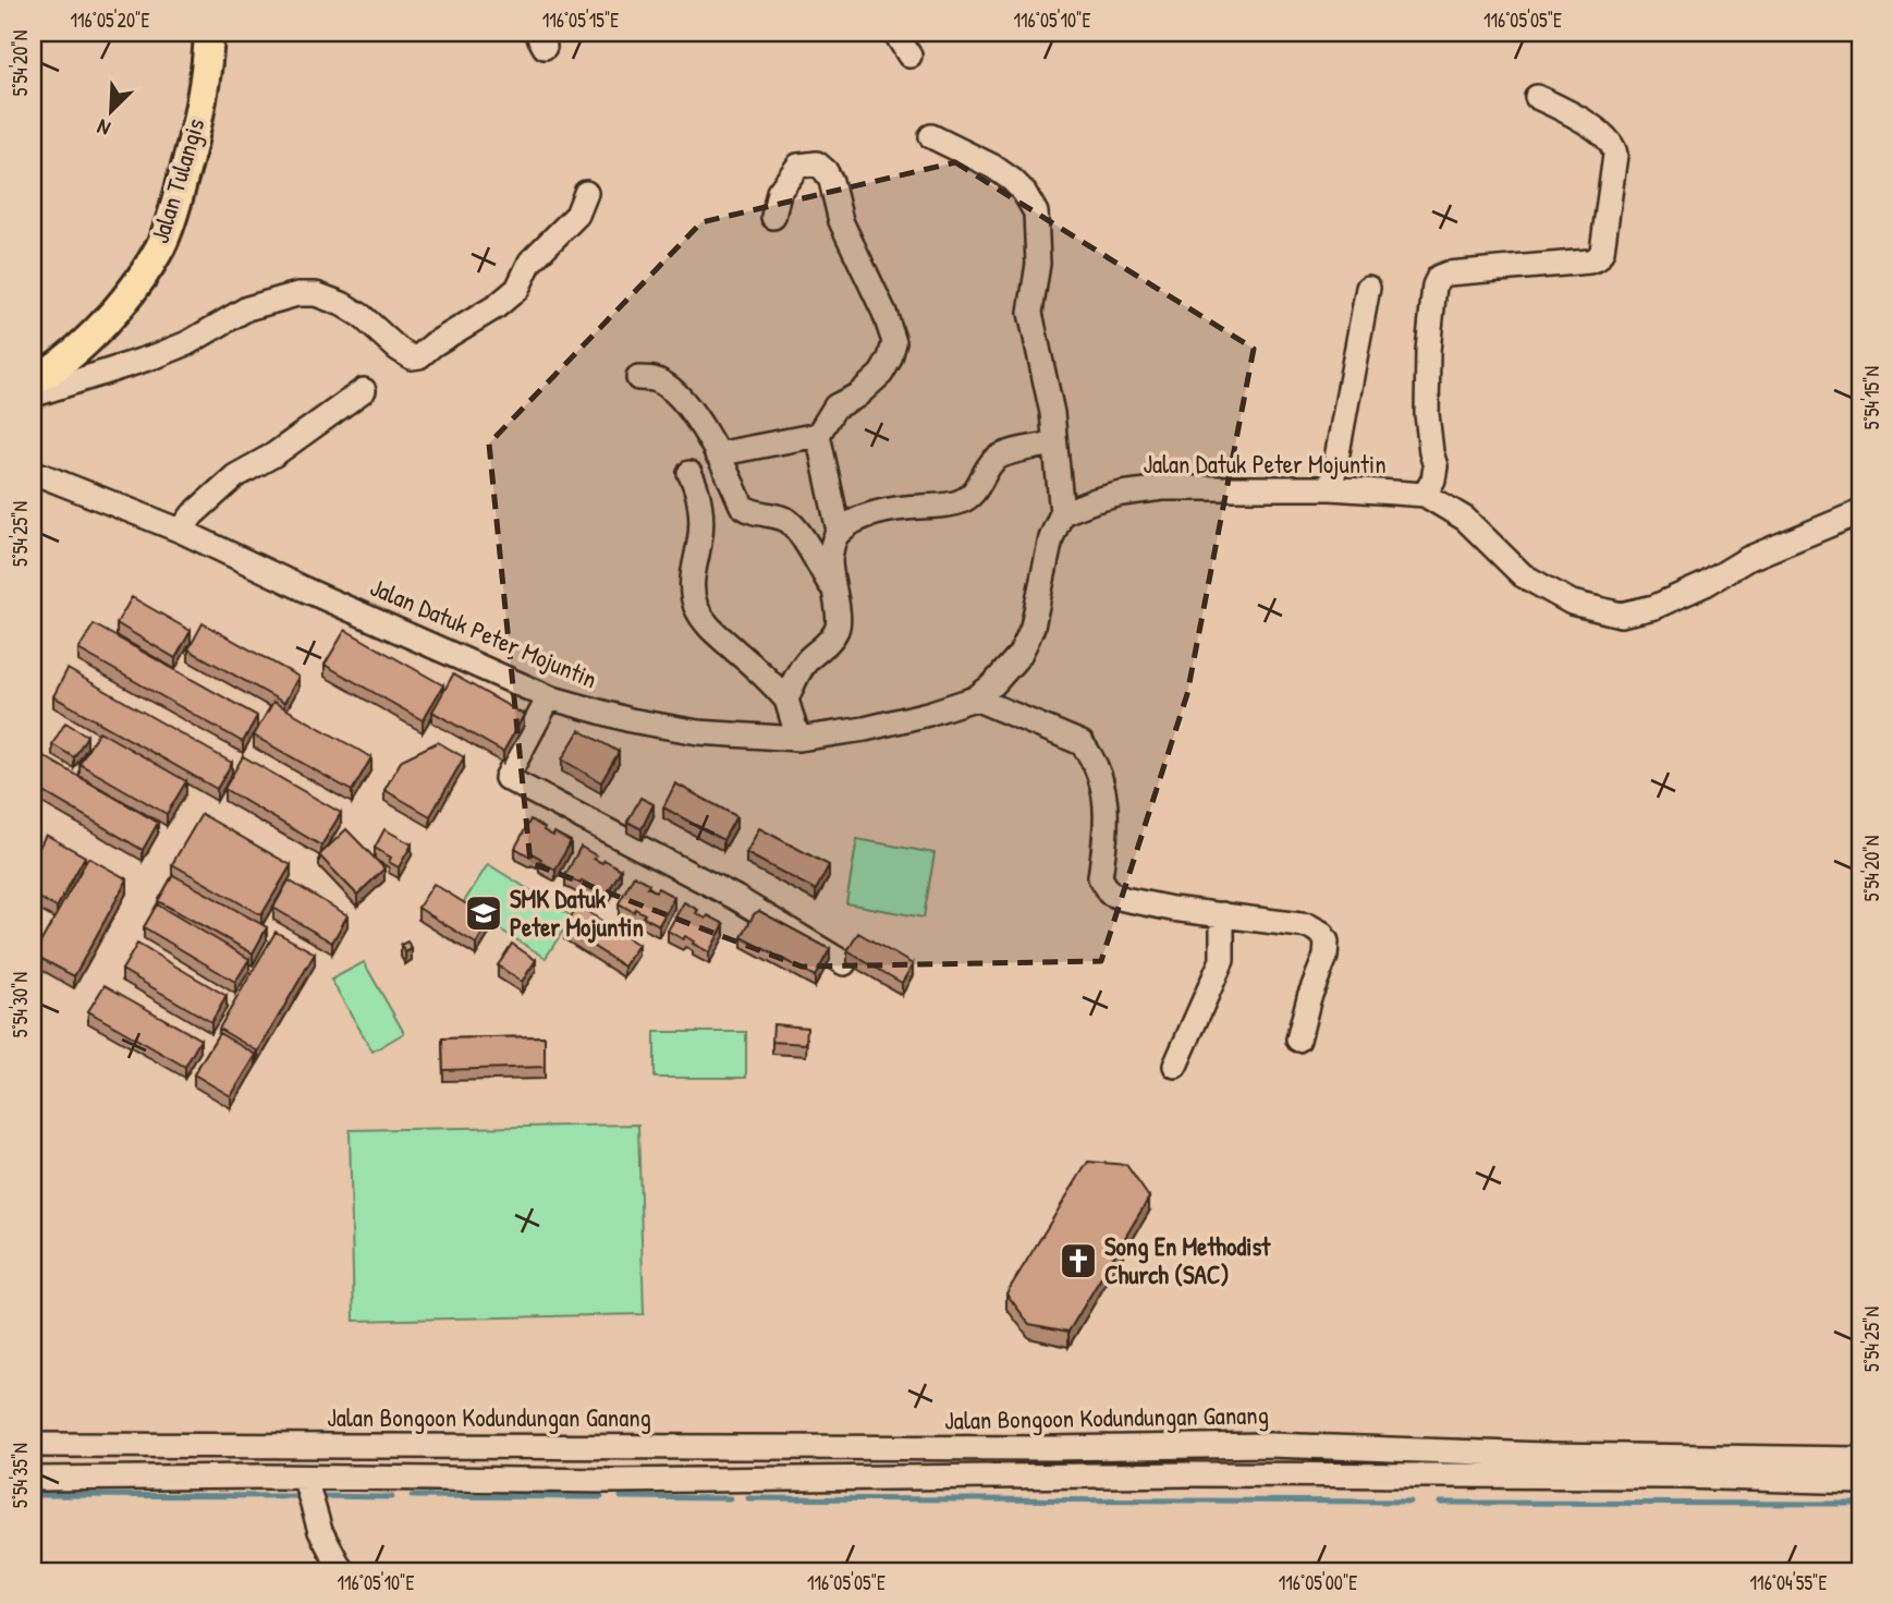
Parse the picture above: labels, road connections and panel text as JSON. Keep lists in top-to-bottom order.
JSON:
{
  "streets": {
    "main road": ["Jalan Tulangis"],
    "street": ["Jalan Datuk Peter Mojuntin", "Jalan Bongoon Kodundungan Ganang"]
  },
  "places": {
    "school or university": ["SMK Datuk Peter Mojuntin"],
    "church": ["Song En Methodist Church (SAC)"]
  },
  "north": "bottom left",
  "coordinates": [
    "116°05'20\"E",
    "116°05'15\"E",
    "116°05'10\"E",
    "116°05'05\"E",
    "5°54'20\"N",
    "5°54'15\"N",
    "5°54'25\"N",
    "5°54'30\"N",
    "5°54'35\"N",
    "116°05'00\"E",
    "116°04'55\"E"
  ]
}
